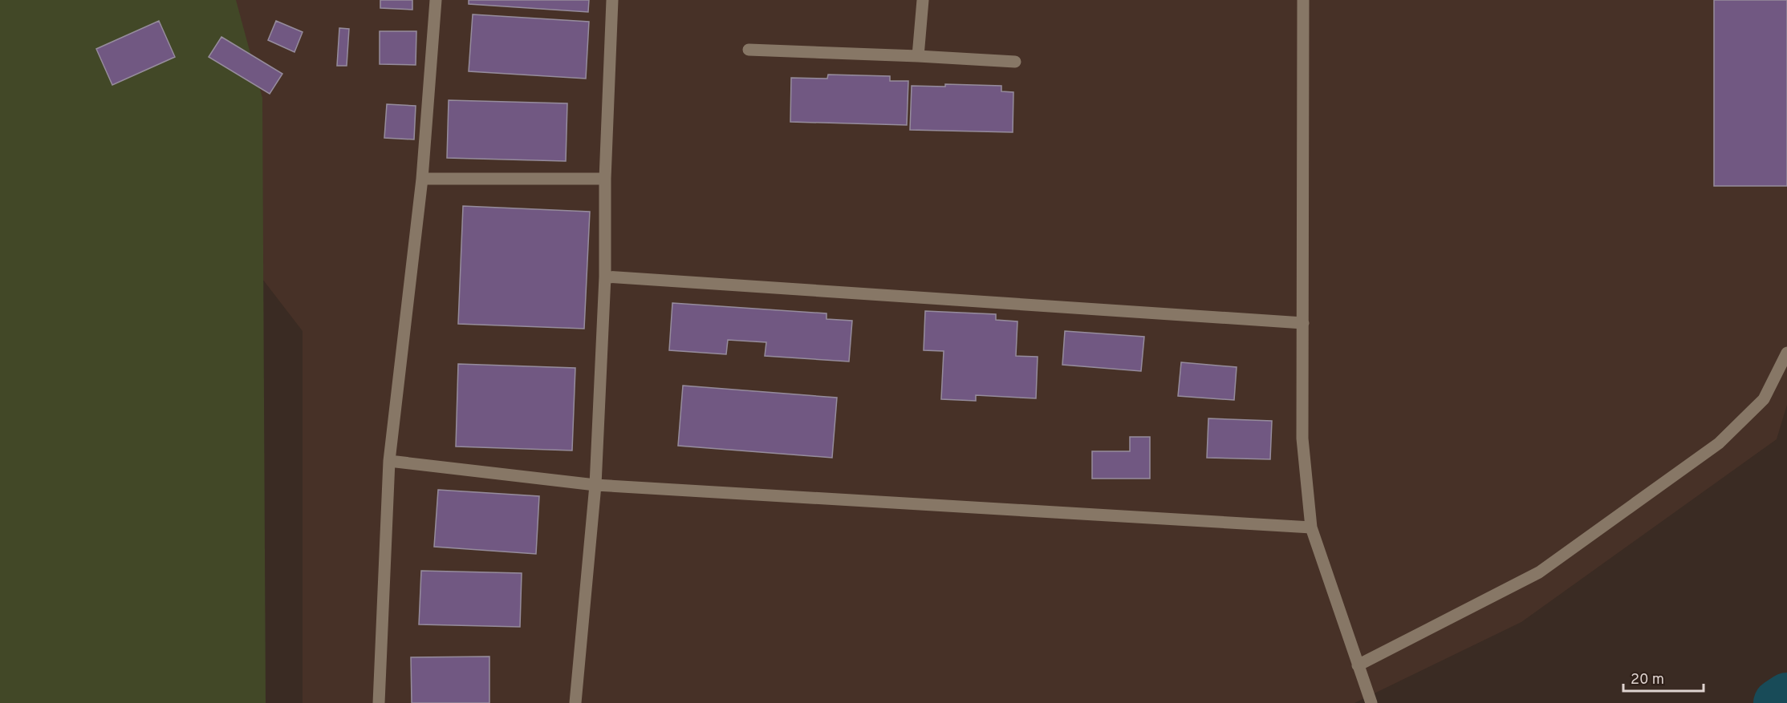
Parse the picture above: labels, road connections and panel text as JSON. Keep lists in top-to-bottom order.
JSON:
{
  "scale_bar": "20 m"
}
